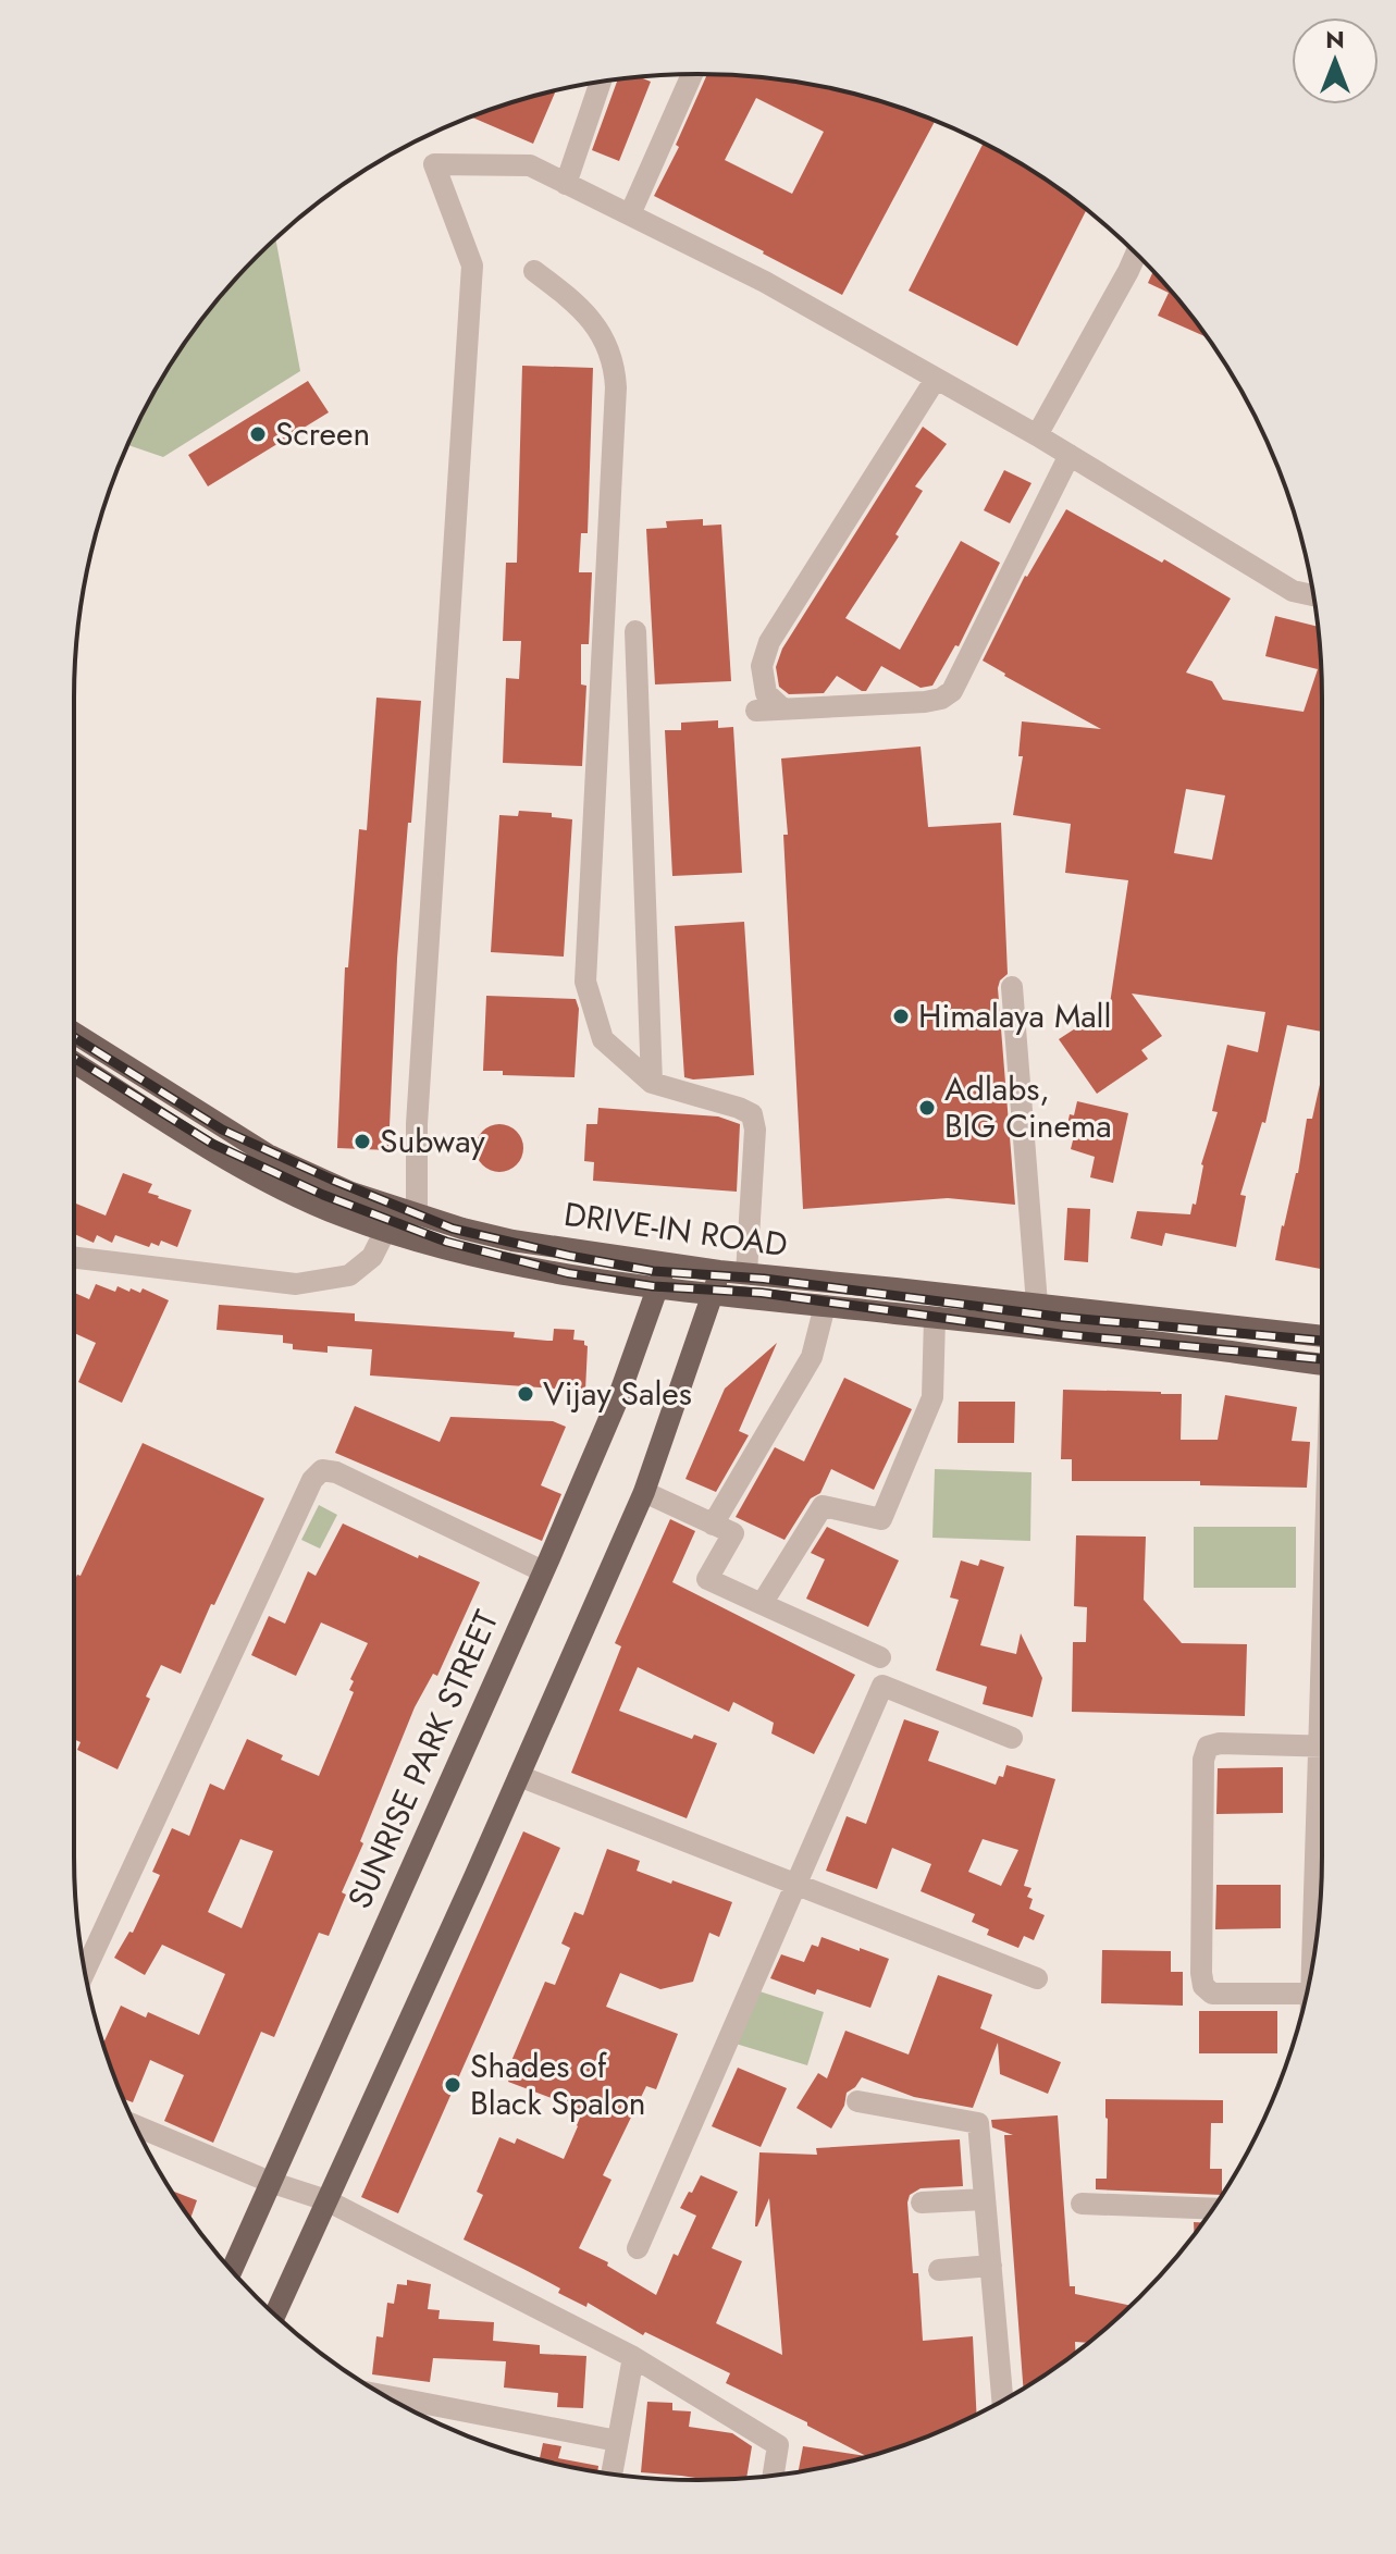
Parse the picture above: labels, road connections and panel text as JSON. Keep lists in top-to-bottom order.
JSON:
{
  "streets": {
    "main road": ["DRIVE-IN ROAD", "SUNRISE PARK STREET"]
  },
  "crossings": [
    ["DRIVE-IN ROAD", "SUNRISE PARK STREET"]
  ],
  "places": [
    "Screen",
    "Himalaya Mall",
    "Adlabs, BIG Cinema",
    "Subway",
    "Vijay Sales",
    "Shades of Black Spalon"
  ],
  "north": "top"
}
